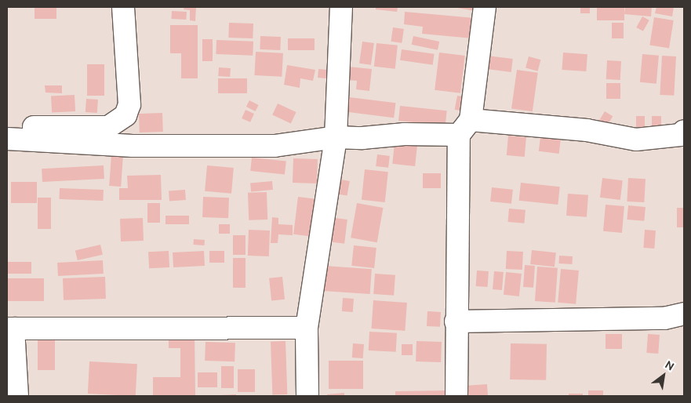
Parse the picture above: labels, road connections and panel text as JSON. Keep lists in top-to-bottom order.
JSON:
{
  "north": "top right"
}
